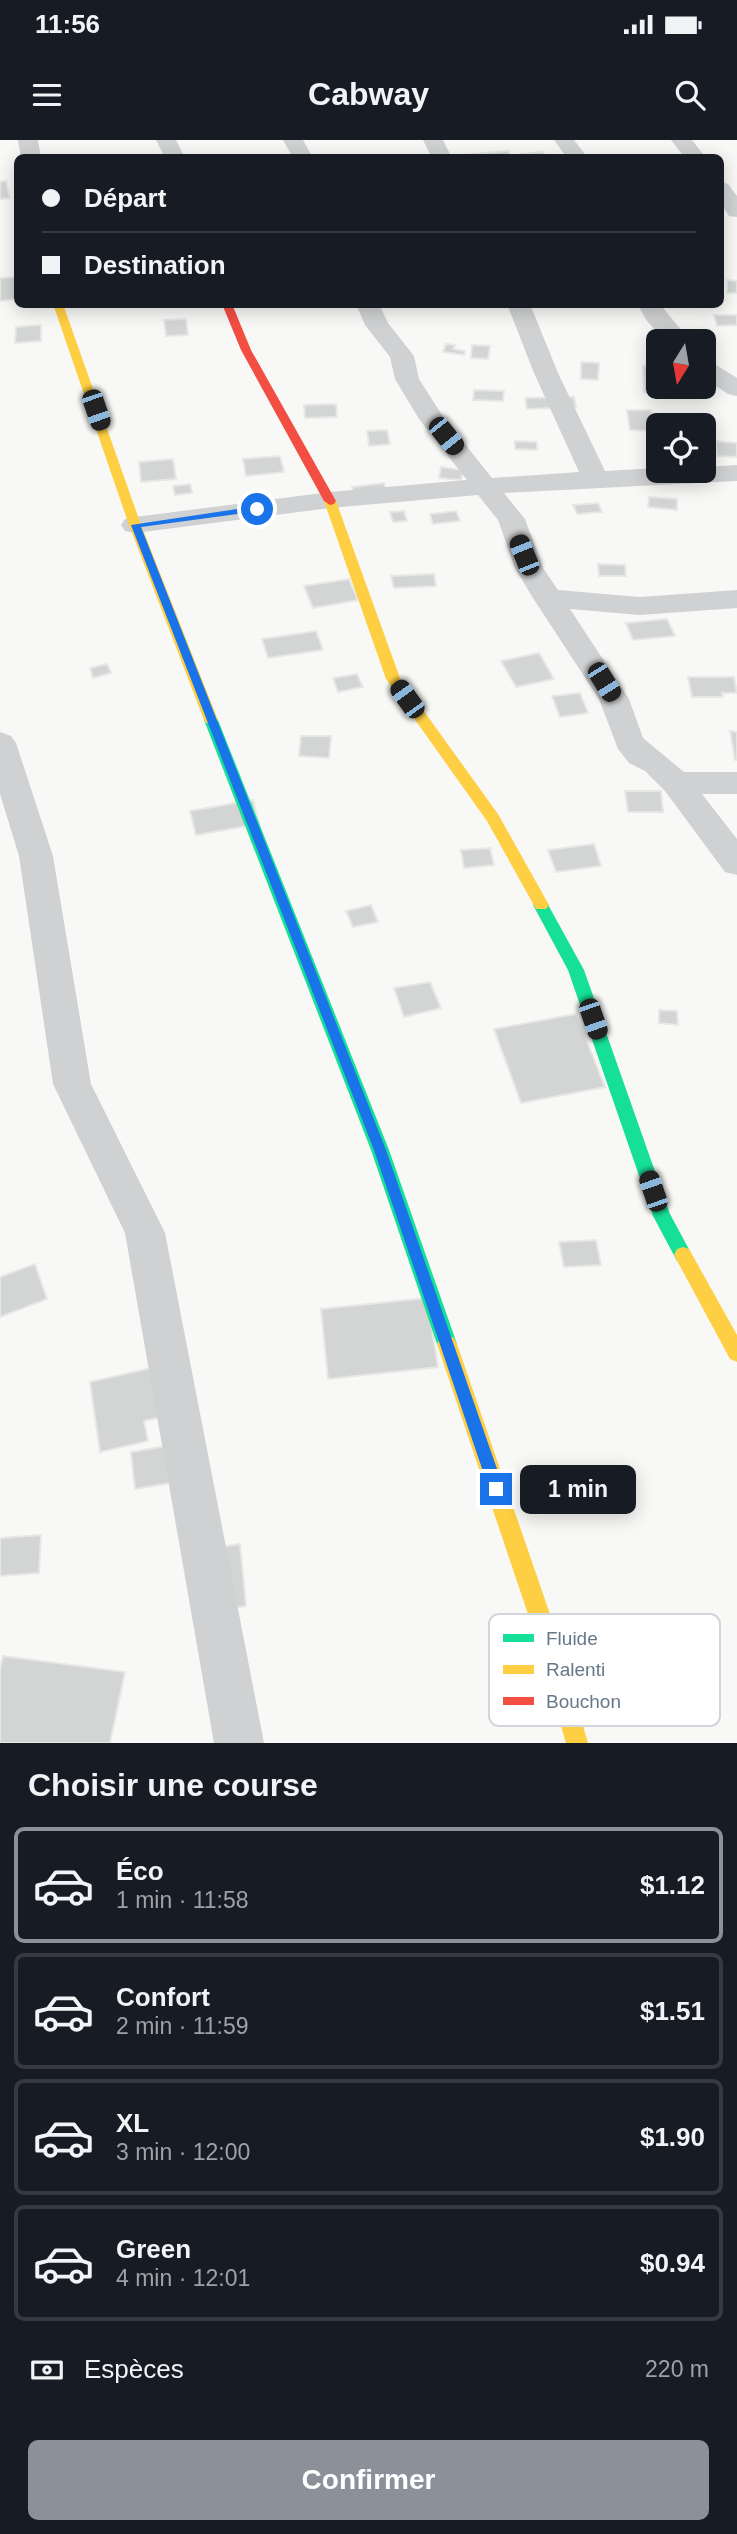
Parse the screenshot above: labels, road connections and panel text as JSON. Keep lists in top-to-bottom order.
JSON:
{
  "legend": ["Fluide", "Ralenti", "Bouchon"],
  "north": "bottom",
  "page": {
    "status": "11:56",
    "header": "Cabway",
    "banner": ["Départ", "Destination"],
    "bubble": "1 min",
    "heading": "Choisir une course",
    "list": [
      {
        "name": "Éco",
        "note": "1 min · 11:58",
        "value": "$1.12"
      },
      {
        "name": "Confort",
        "note": "2 min · 11:59",
        "value": "$1.51"
      },
      {
        "name": "XL",
        "note": "3 min · 12:00",
        "value": "$1.90"
      },
      {
        "name": "Green",
        "note": "4 min · 12:01",
        "value": "$0.94"
      }
    ],
    "pay": ["Espèces", "220 m"],
    "buttons": "Confirmer"
  }
}
